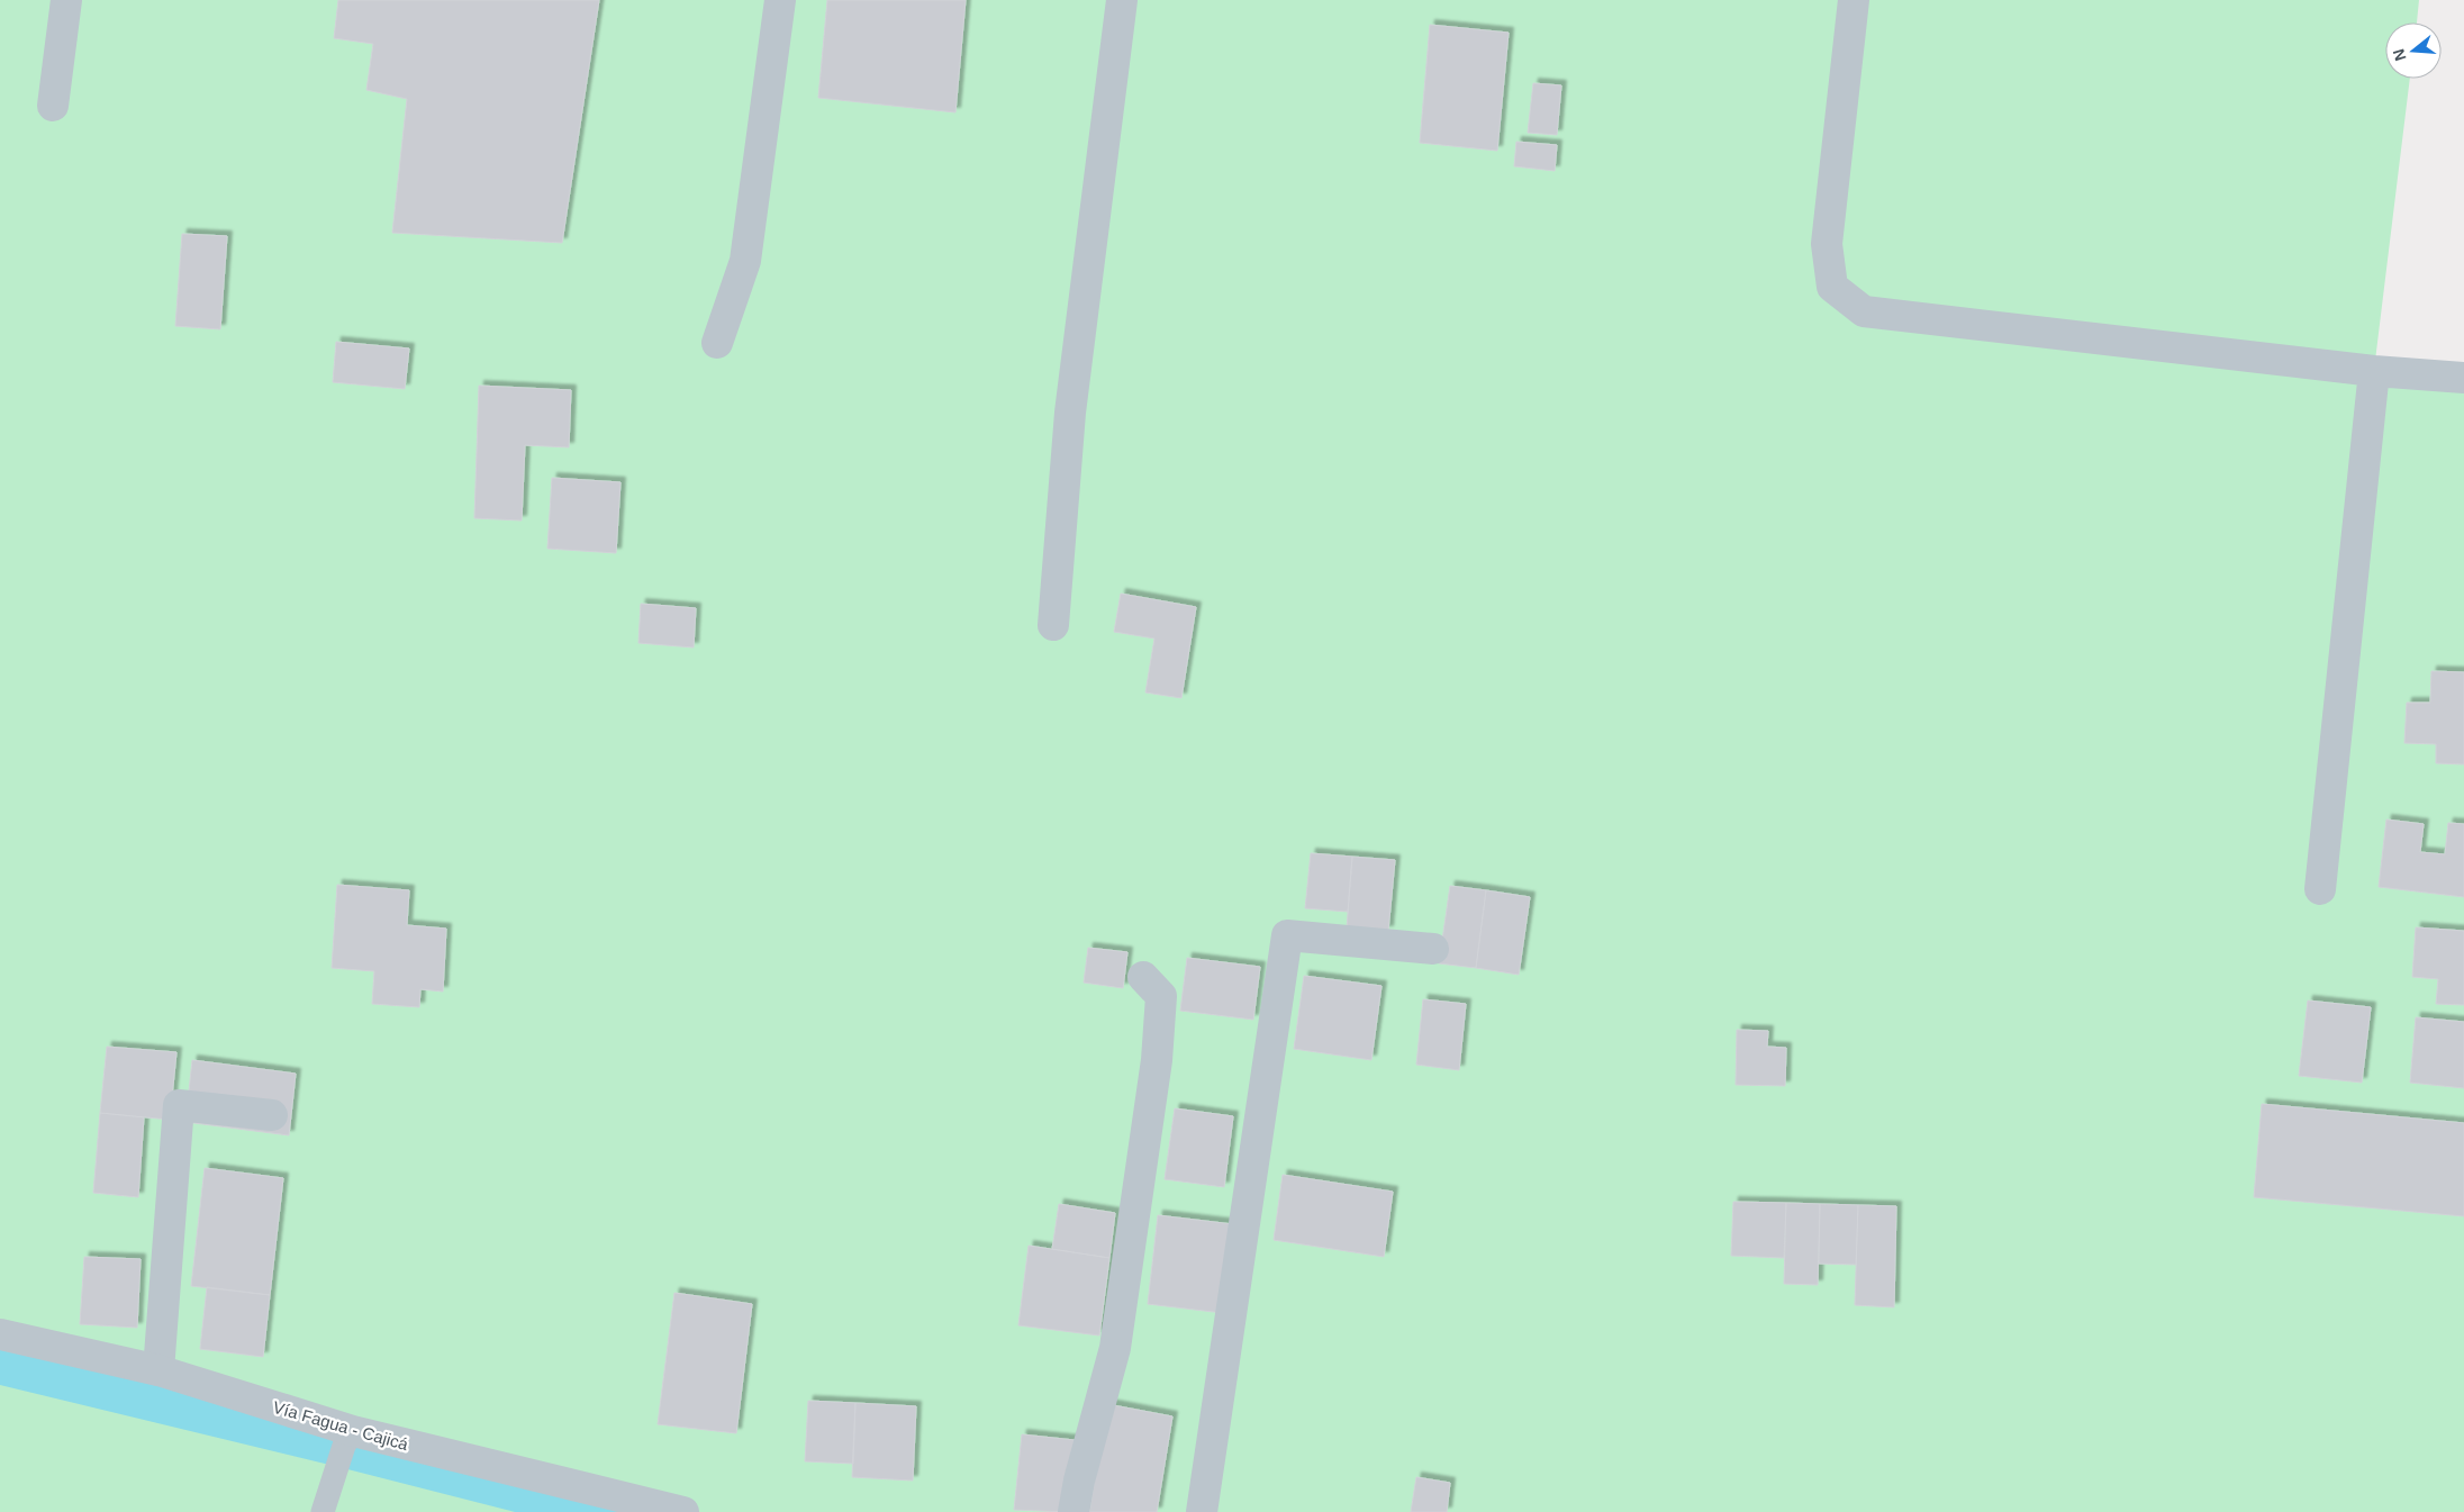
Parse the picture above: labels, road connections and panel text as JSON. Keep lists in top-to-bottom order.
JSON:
{
  "streets": {
    "street": ["Vía Fagua - Cajicá"]
  },
  "north": "left"
}
